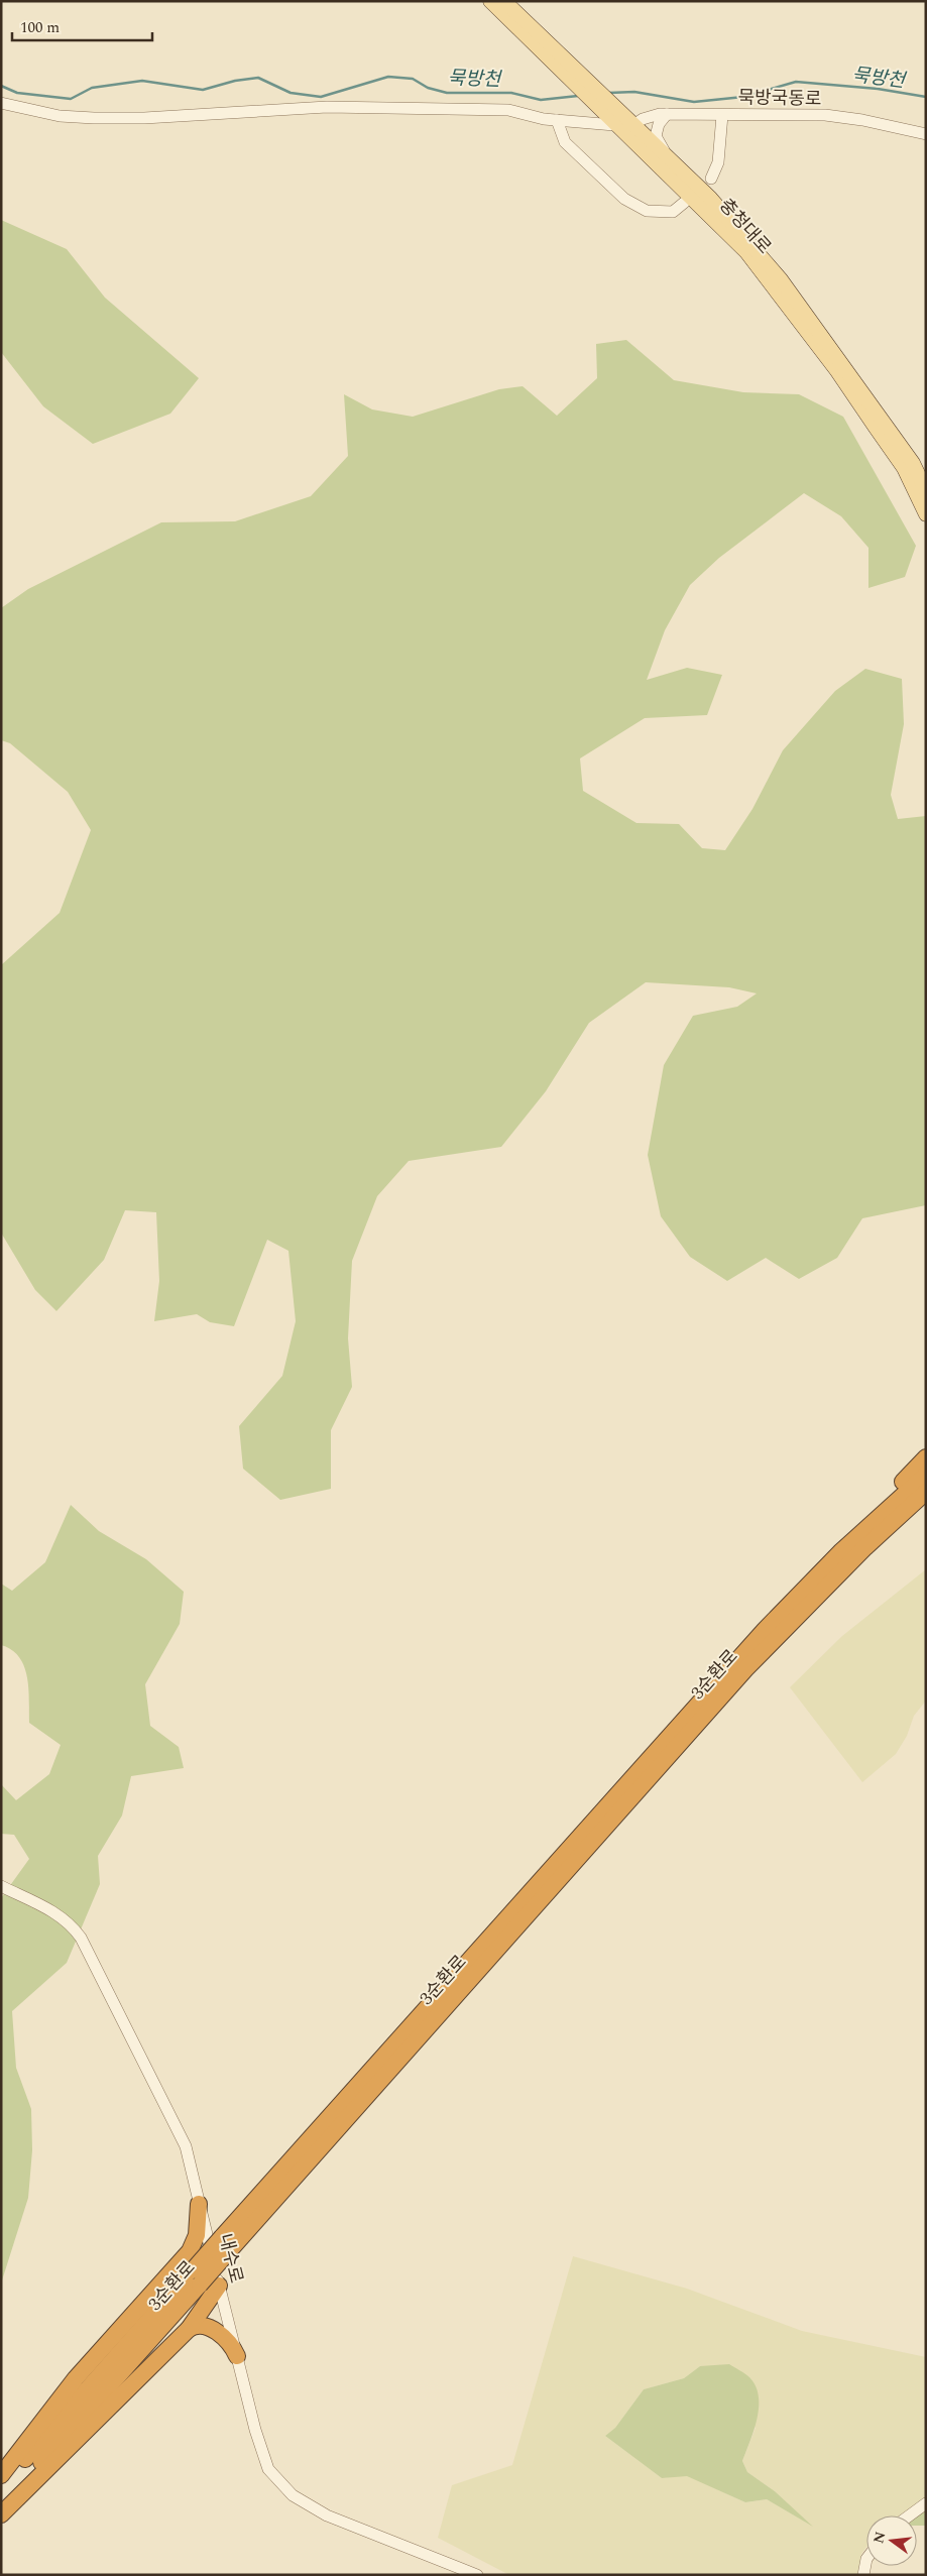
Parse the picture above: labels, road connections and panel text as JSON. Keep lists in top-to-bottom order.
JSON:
{
  "streets": {
    "highway": ["3순환로"],
    "main road": ["충청대로"],
    "street": ["묵방국동로", "내수로"]
  },
  "crossings": [
    ["묵방국동로", "충청대로"],
    ["3순환로", "내수로"]
  ],
  "water": ["묵방천"],
  "scale_bar": "100 m",
  "north": "left"
}
